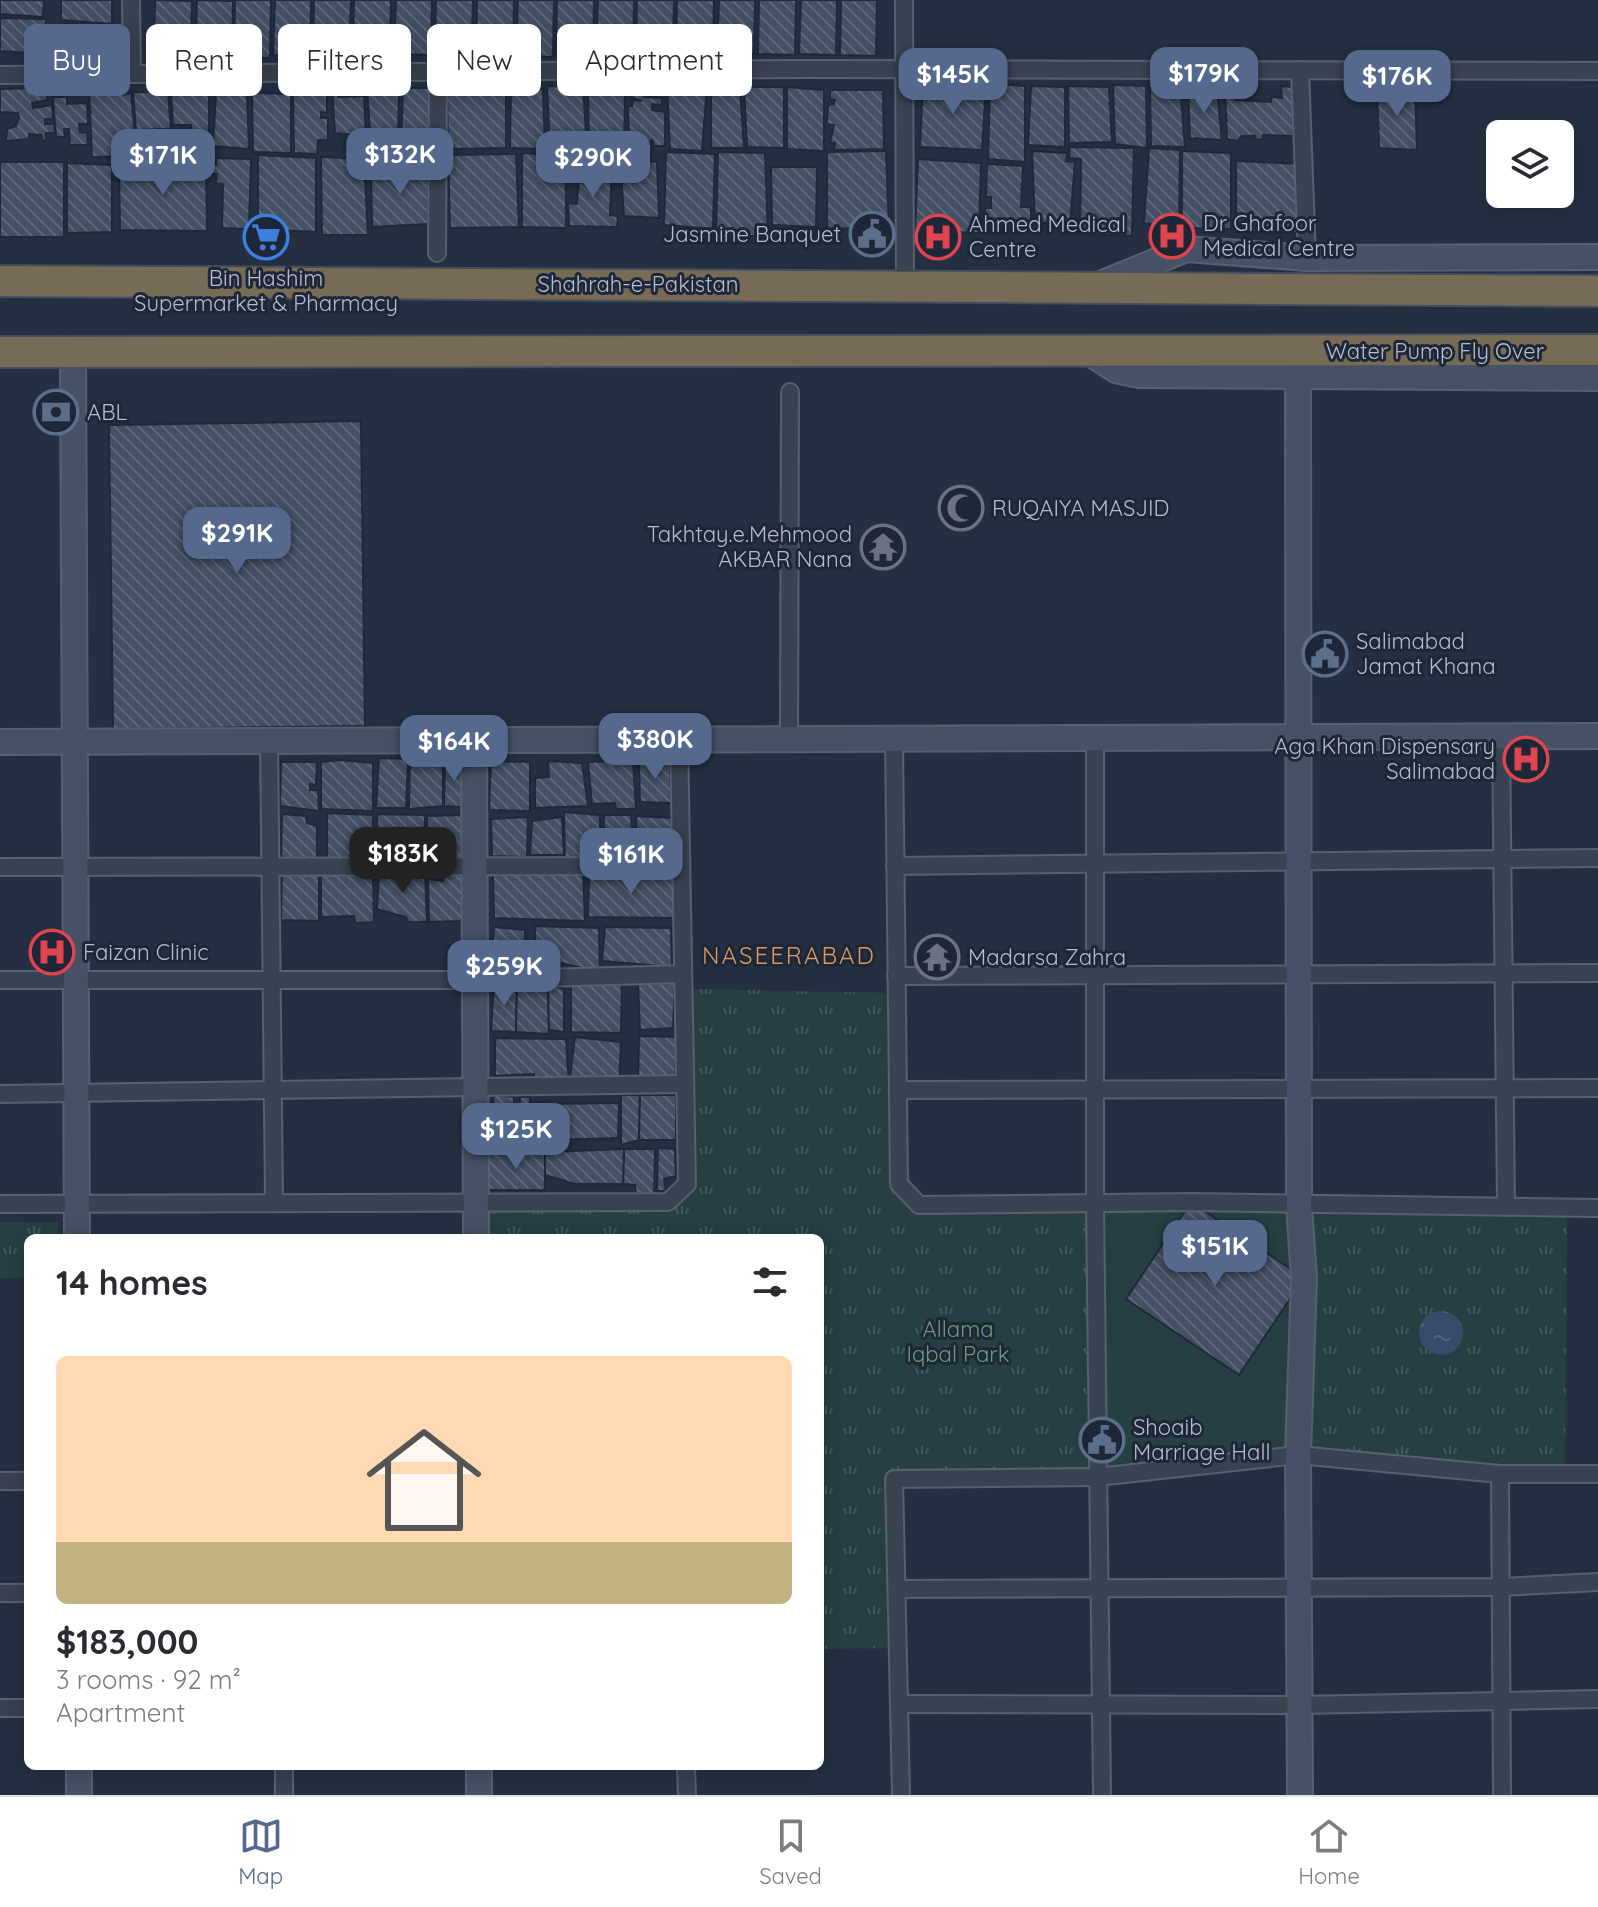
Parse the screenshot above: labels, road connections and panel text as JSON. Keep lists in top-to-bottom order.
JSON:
{
  "streets": {
    "highway": ["Shahrah-e-Pakistan", "Water Pump Fly Over"]
  },
  "districts": ["NASEERABAD"],
  "parks": ["Allama Iqbal Park"],
  "places": {
    "public building": ["Jasmine Banquet", "Salimabad Jamat Khana", "Shoaib Marriage Hall"],
    "hospital": [
      "Dr Ghafoor Medical Centre",
      "Ahmed Medical Centre",
      "Aga Khan Dispensary Salimabad",
      "Faizan Clinic"
    ],
    "supermarket": ["Bin Hashim Supermarket & Pharmacy"],
    "bank": ["ABL"],
    "mosque": ["RUQAIYA MASJID"],
    "temple": ["Takhtay.e.Mehmood AKBAR Nana", "Madarsa Zahra"]
  },
  "page": {
    "chip": [
      "Buy",
      "Rent",
      "Filters",
      "New",
      "Apartment"
    ],
    "price": [
      "$179K",
      "$145K",
      "$176K",
      "$132K",
      "$171K",
      "$290K",
      "$291K",
      "$380K",
      "$164K",
      "$183K",
      "$161K",
      "$259K",
      "$125K",
      "$151K"
    ],
    "heading": "14 homes",
    "list": [
      {
        "name": "$183,000",
        "note": "3 rooms · 92 m² · Apartment"
      }
    ],
    "tabs": ["Map", "Saved", "Home"]
  }
}
